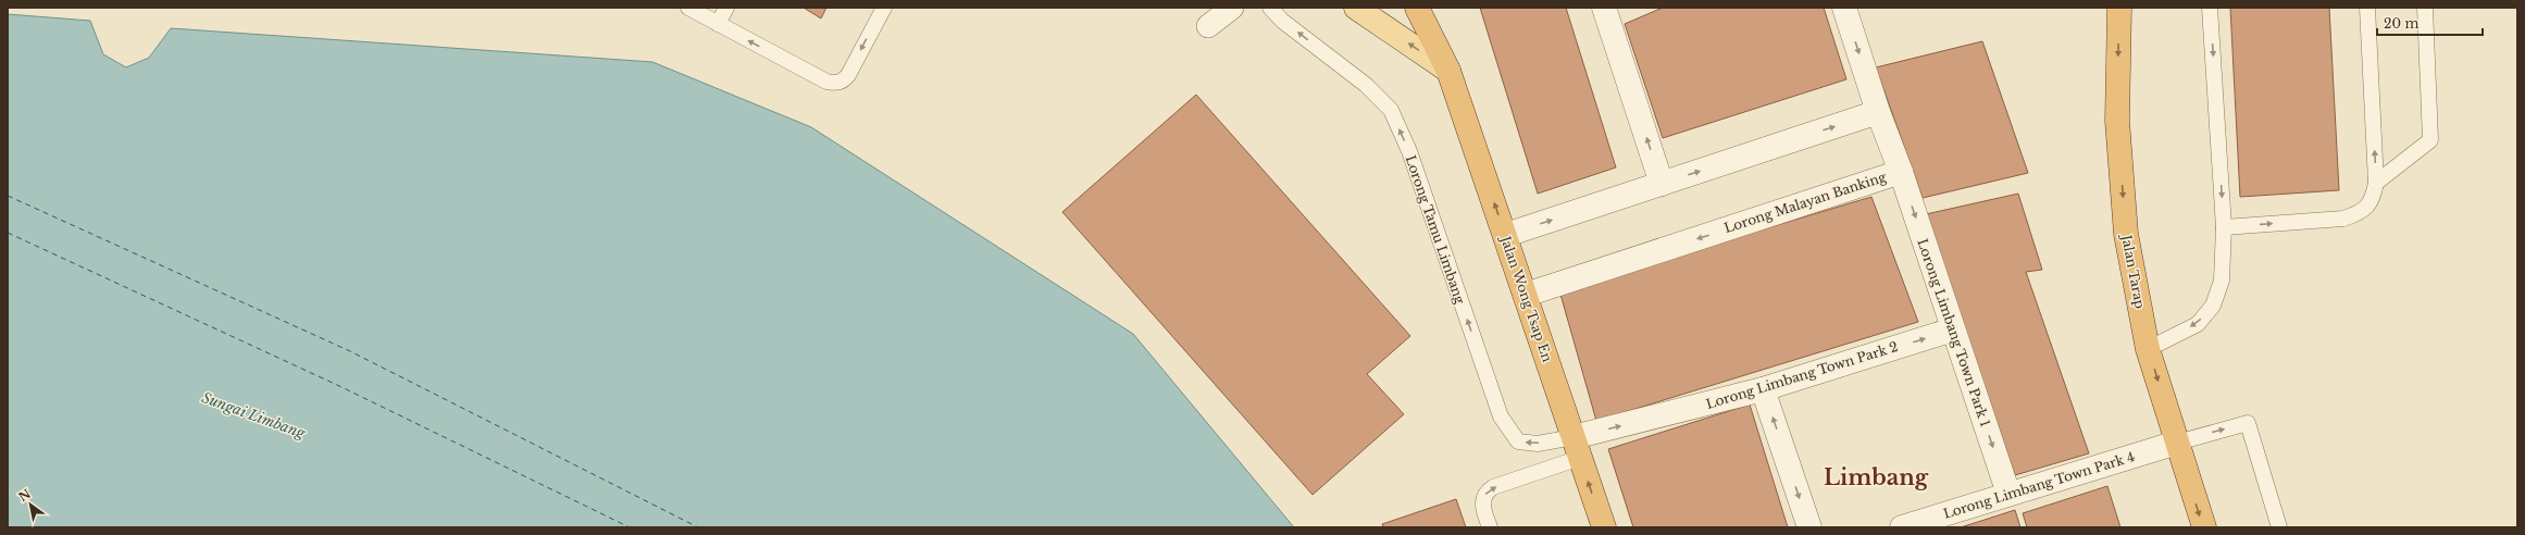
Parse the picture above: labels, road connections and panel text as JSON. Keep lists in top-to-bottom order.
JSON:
{
  "streets": {
    "highway": ["Jalan Tarap", "Jalan Wong Tsap En"],
    "street": [
      "Lorong Malayan Banking",
      "Lorong Limbang Town Park 1",
      "Lorong Limbang Town Park 2",
      "Lorong Limbang Town Park 4"
    ],
    "lane": ["Lorong Tamu Limbang"]
  },
  "crossings": [
    ["Lorong Malayan Banking", "Jalan Wong Tsap En"],
    ["Lorong Malayan Banking", "Lorong Limbang Town Park 1"],
    ["Lorong Tamu Limbang", "Jalan Wong Tsap En"],
    ["Lorong Tamu Limbang", "Lorong Limbang Town Park 2"],
    ["Jalan Tarap", "Lorong Limbang Town Park 4"],
    ["Jalan Wong Tsap En", "Lorong Limbang Town Park 2"],
    ["Lorong Limbang Town Park 1", "Lorong Limbang Town Park 2"],
    ["Lorong Limbang Town Park 1", "Lorong Limbang Town Park 4"]
  ],
  "one_way": [
    "Lorong Tamu Limbang",
    "Jalan Tarap",
    "Jalan Wong Tsap En",
    "Lorong Limbang Town Park 2"
  ],
  "districts": ["Limbang"],
  "water": ["Sungai Limbang"],
  "scale_bar": "20 m",
  "north": "top left"
}
